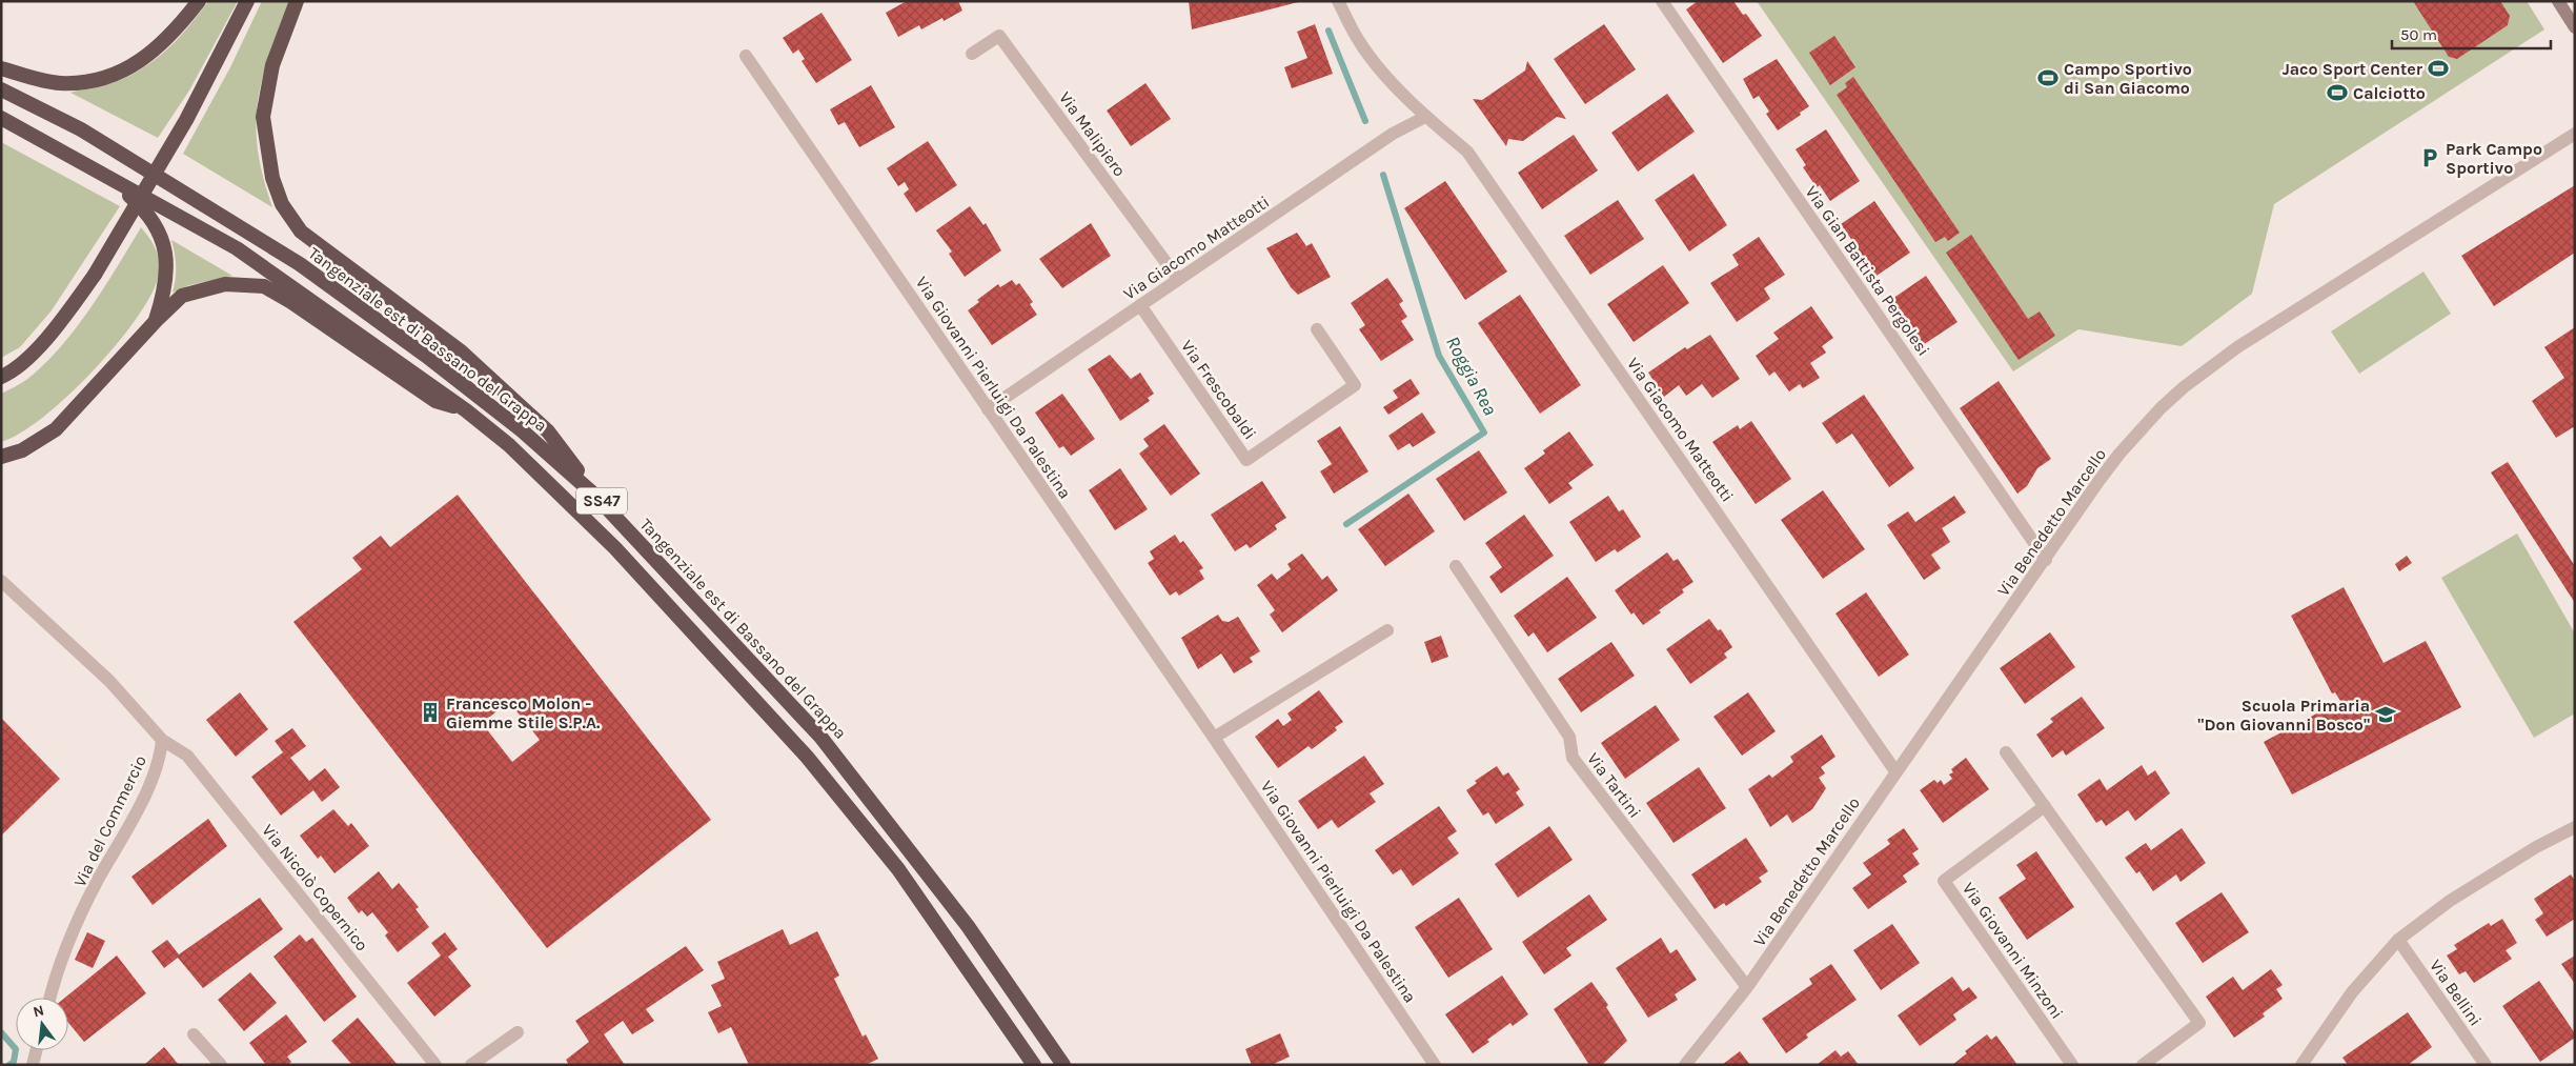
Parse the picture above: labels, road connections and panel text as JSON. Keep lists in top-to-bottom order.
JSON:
{
  "streets": {
    "highway": ["Tangenziale est di Bassano del Grappa", "SS47"],
    "street": [
      "Via Malipiero",
      "Via Giacomo Matteotti",
      "Via Gian Battista Pergolesi",
      "Via Giovanni Pierluigi Da Palestina",
      "Via Frescobaldi",
      "Via Benedetto Marcello",
      "Via Tartini",
      "Via del Commercio",
      "Via Nicolò Copernico",
      "Via Giovanni Minzoni",
      "Via Bellini"
    ]
  },
  "crossings": [
    ["Via Malipiero", "Via Giacomo Matteotti"],
    ["Via Giacomo Matteotti", "Via Giovanni Pierluigi Da Palestina"],
    ["Via Giacomo Matteotti", "Via Frescobaldi"],
    ["Via Giacomo Matteotti", "Via Benedetto Marcello"],
    ["Via Gian Battista Pergolesi", "Via Benedetto Marcello"],
    ["Via Benedetto Marcello", "Via Tartini"],
    ["Via del Commercio", "Via Nicolò Copernico"]
  ],
  "water": ["Roggia Rea"],
  "places": {
    "sports": ["Jaco Sport Center", "Campo Sportivo di San Giacomo", "Calciotto"],
    "parking": ["Park Campo Sportivo"],
    "building": ["Francesco Molon - Giemme Stile S.P.A."],
    "school or university": ["Scuola Primaria \"Don Giovanni Bosco\""]
  },
  "scale_bar": "50 m",
  "north": "top"
}
